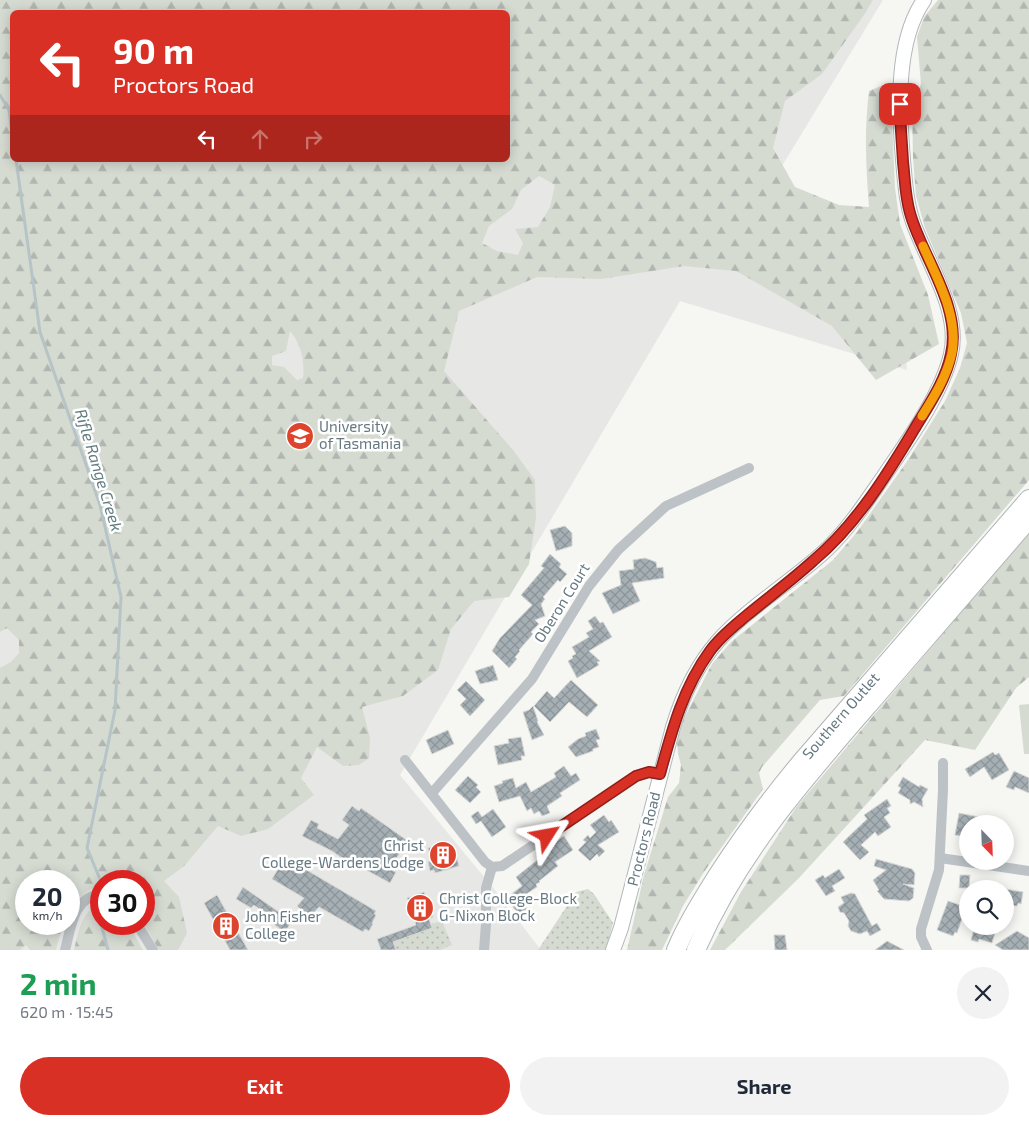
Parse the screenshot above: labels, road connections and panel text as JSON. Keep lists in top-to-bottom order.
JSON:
{
  "streets": {
    "highway": ["Southern Outlet"],
    "street": ["Oberon Court", "Proctors Road"]
  },
  "water": ["Rifle Range Creek"],
  "places": {
    "school or university": ["University of Tasmania"],
    "building": ["Christ College-Wardens Lodge", "Christ College-Block G-Nixon Block", "John Fisher College"]
  },
  "north": "bottom right",
  "page": {
    "turn": ["90 m", "Proctors Road"],
    "speed": "20 km/h",
    "limit": "30",
    "heading": ["2 min", "620 m · 15:45"],
    "buttons": ["Exit", "Share"]
  }
}
